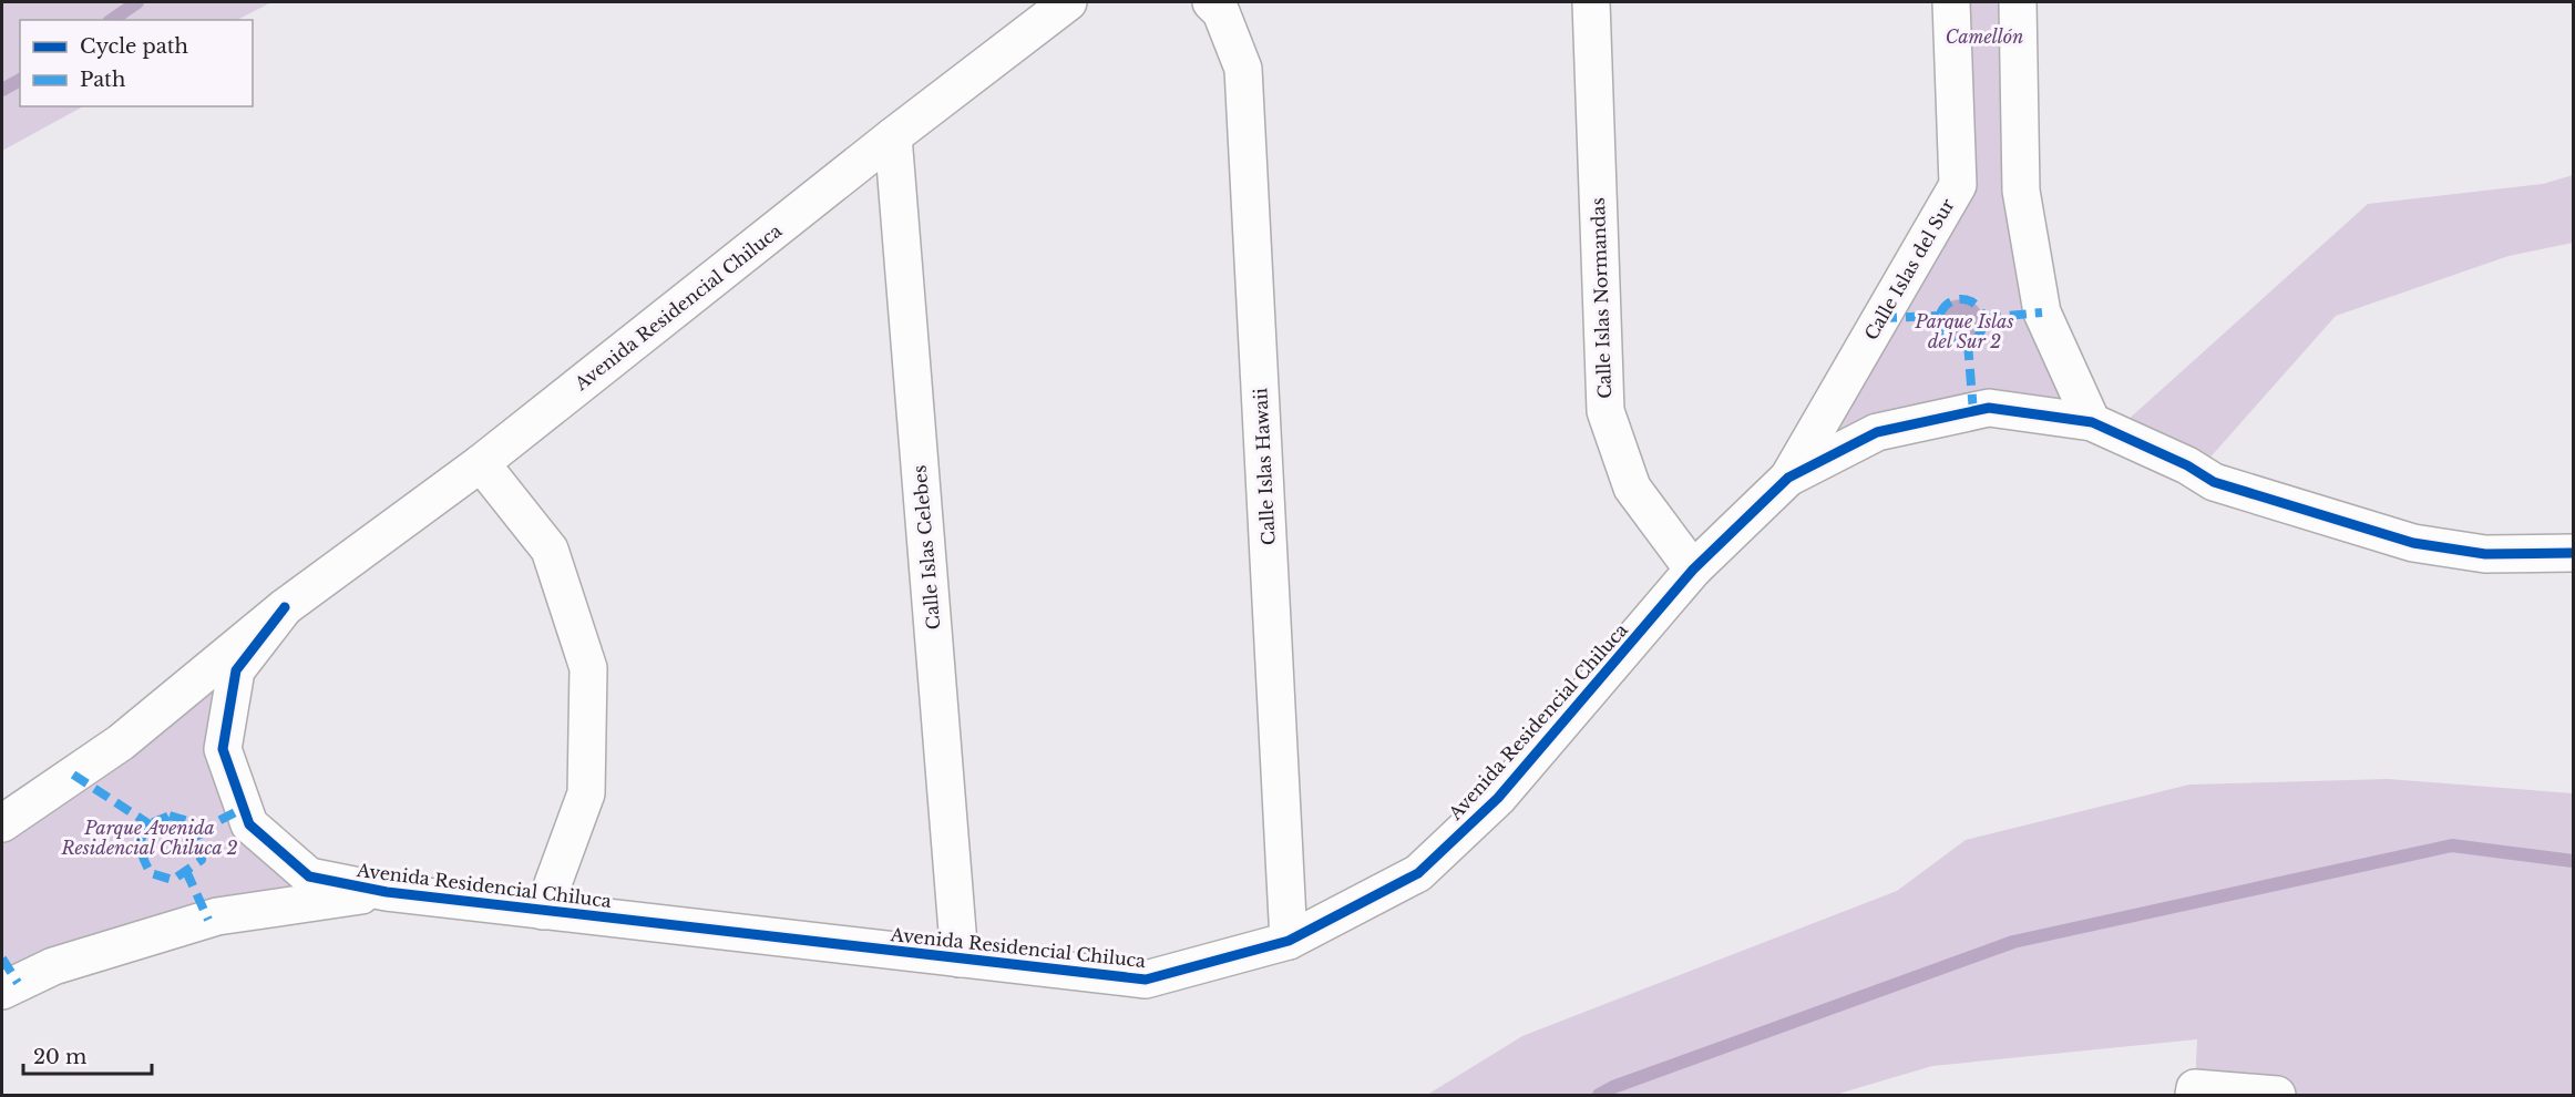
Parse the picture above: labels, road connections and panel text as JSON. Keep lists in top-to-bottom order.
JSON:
{
  "streets": {
    "street": [
      "Calle Islas del Sur",
      "Calle Islas Normandas",
      "Avenida Residencial Chiluca",
      "Calle Islas Hawaii",
      "Calle Islas Celebes"
    ]
  },
  "crossings": [
    ["Calle Islas del Sur", "Avenida Residencial Chiluca"],
    ["Calle Islas Normandas", "Avenida Residencial Chiluca"],
    ["Avenida Residencial Chiluca", "Calle Islas Hawaii"],
    ["Avenida Residencial Chiluca", "Calle Islas Celebes"]
  ],
  "parks": ["Camellón", "Parque Islas del Sur 2", "Parque Avenida Residencial Chiluca 2"],
  "legend": ["Cycle path", "Path"],
  "scale_bar": "20 m"
}
